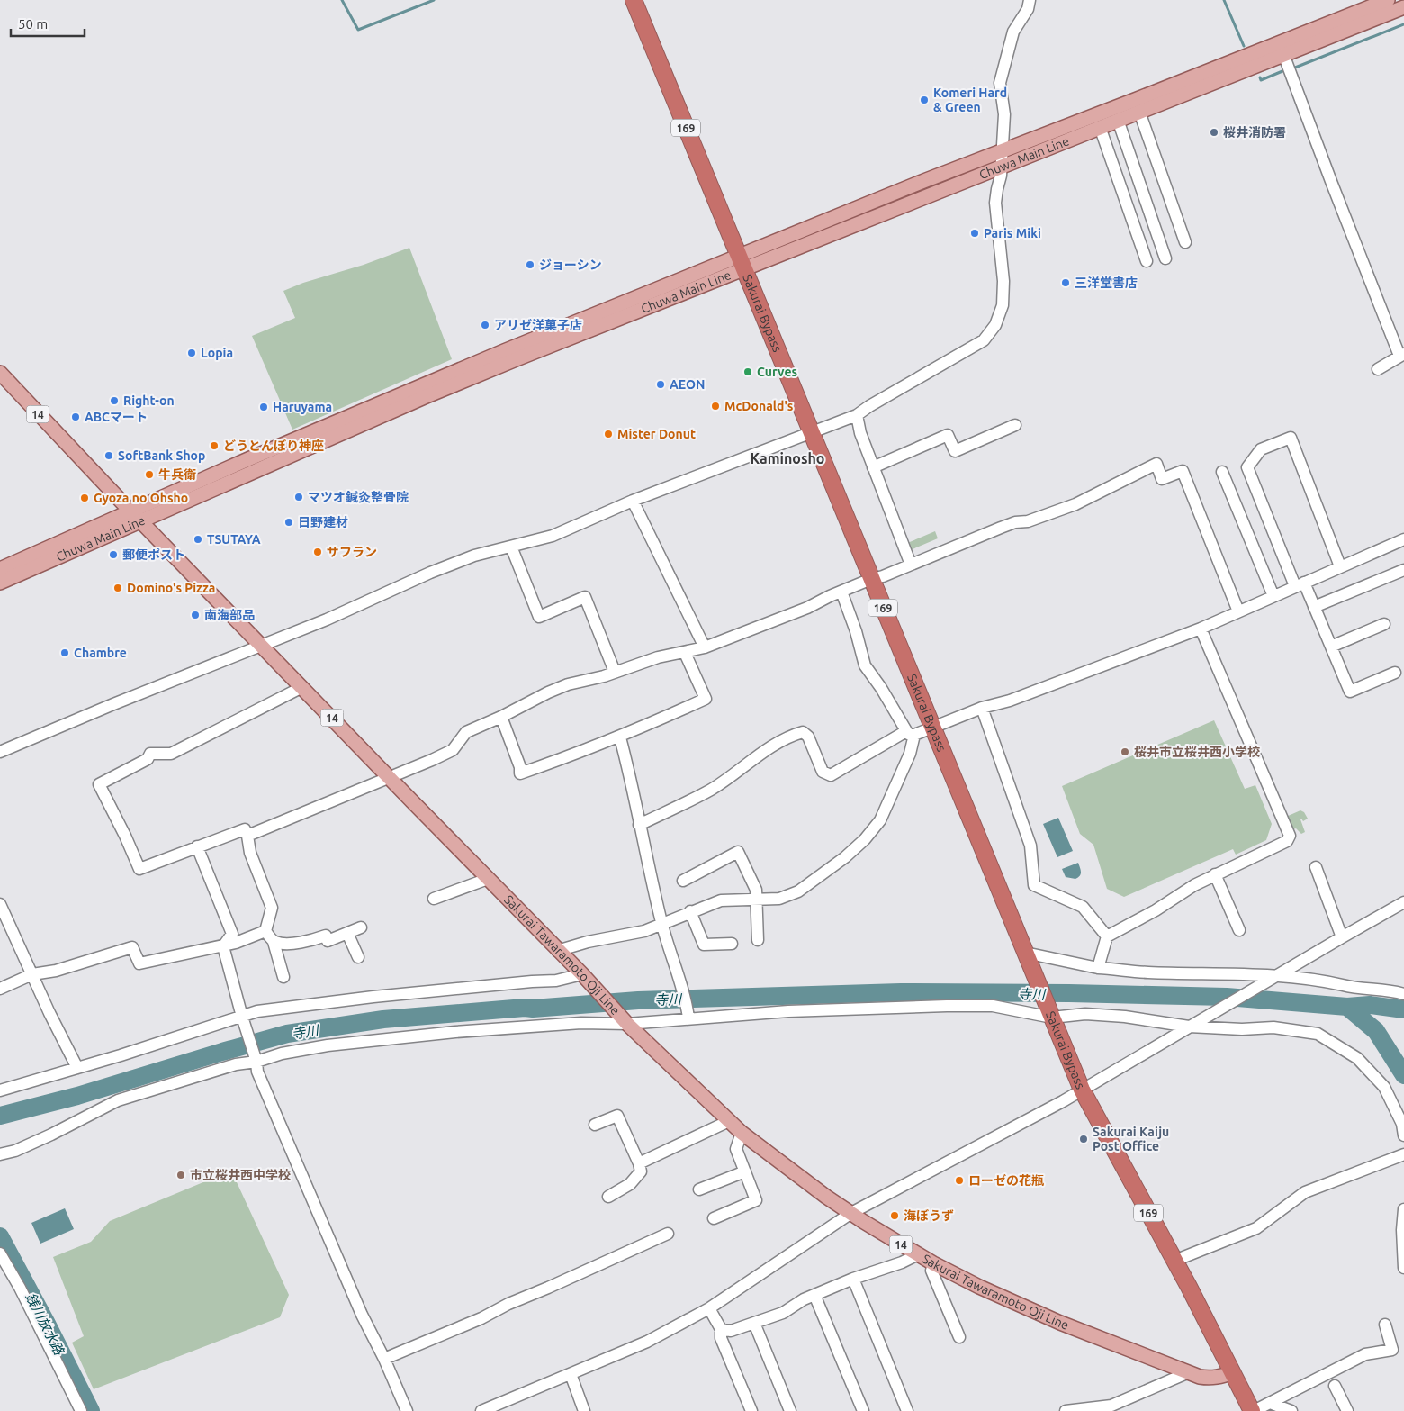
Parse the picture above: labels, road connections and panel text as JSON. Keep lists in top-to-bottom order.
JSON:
{
  "streets": {
    "highway": ["169", "Sakurai Bypass"],
    "main road": ["Chuwa Main Line", "14", "Sakurai Tawaramoto Oji Line"]
  },
  "crossings": [
    ["Chuwa Main Line", "Sakurai Bypass"],
    ["Chuwa Main Line", "Sakurai Tawaramoto Oji Line"],
    ["Sakurai Bypass", "Sakurai Tawaramoto Oji Line"]
  ],
  "districts": ["Kaminosho"],
  "water": ["寺川", "銭川放水路"],
  "places": [
    "Komeri Hard & Green",
    "桜井消防署",
    "Paris Miki",
    "ジョーシン",
    "三洋堂書店",
    "アリゼ洋菓子店",
    "Lopia",
    "Curves",
    "AEON",
    "Right-on",
    "McDonald's",
    "Haruyama",
    "ABCマート",
    "Mister Donut",
    "どうとんぼり神座",
    "SoftBank Shop",
    "牛兵衛",
    "マツオ鍼灸整骨院",
    "Gyoza no Ohsho",
    "日野建材",
    "TSUTAYA",
    "サフラン",
    "郵便ポスト",
    "Domino's Pizza",
    "南海部品",
    "Chambre",
    "桜井市立桜井西小学校",
    "Sakurai Kaiju Post Office",
    "市立桜井西中学校",
    "ローゼの花瓶",
    "海ぼうず"
  ],
  "scale_bar": "50 m"
}
